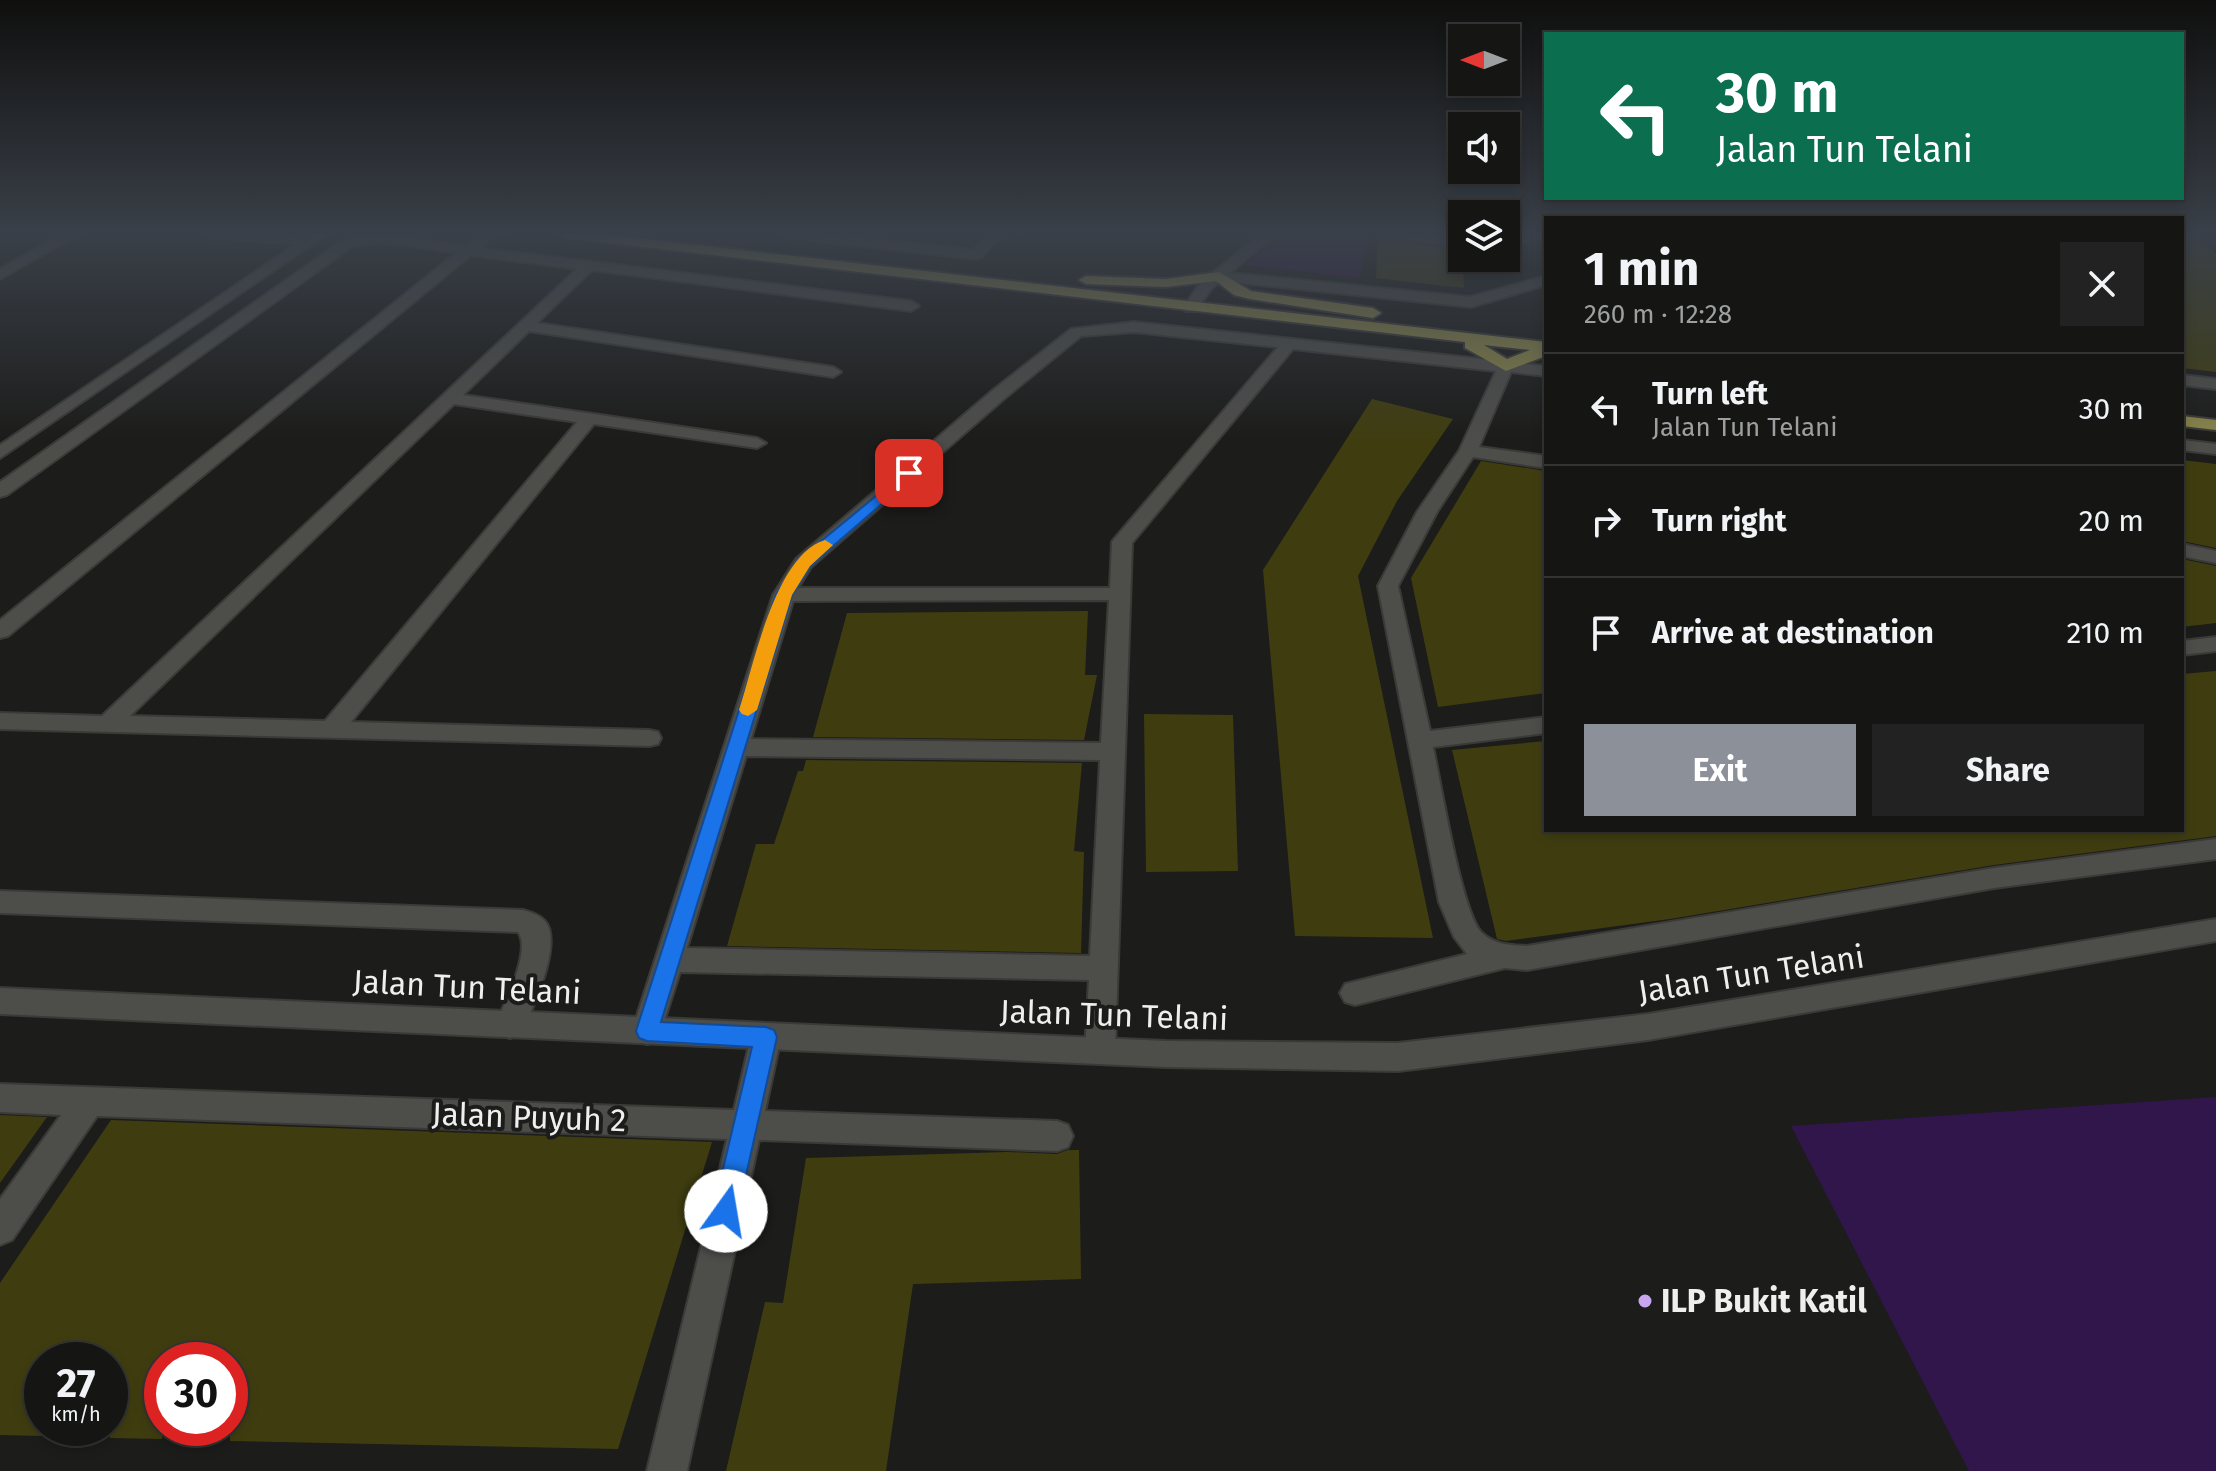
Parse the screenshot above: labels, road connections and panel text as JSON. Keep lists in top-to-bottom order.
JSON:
{
  "streets": {
    "street": ["Jalan Tun Telani", "Jalan Puyuh 2"]
  },
  "places": ["ILP Bukit Katil"],
  "north": "left",
  "page": {
    "turn": ["30 m", "Jalan Tun Telani"],
    "heading": ["1 min", "260 m · 12:28"],
    "list": [
      {
        "name": "Turn left",
        "note": "Jalan Tun Telani",
        "value": "30 m"
      },
      {
        "name": "Turn right",
        "value": "20 m"
      },
      {
        "name": "Arrive at destination",
        "value": "210 m"
      }
    ],
    "buttons": ["Exit", "Share"],
    "speed": "27 km/h",
    "limit": "30"
  }
}
